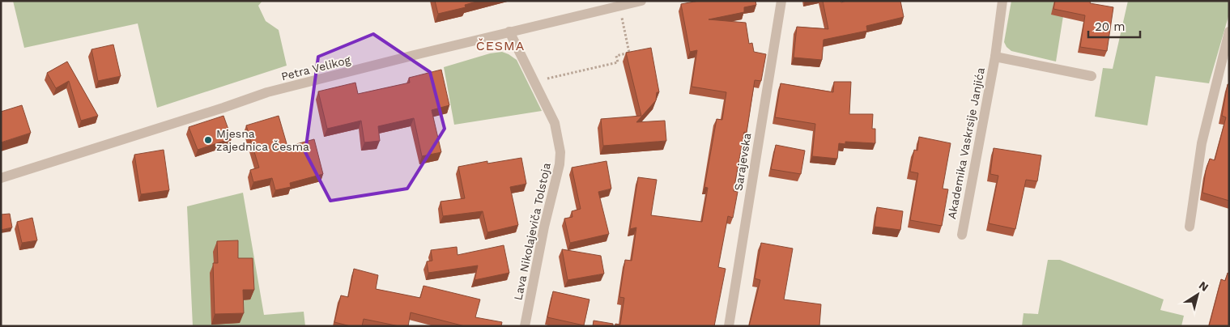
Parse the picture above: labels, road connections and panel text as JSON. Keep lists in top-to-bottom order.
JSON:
{
  "streets": {
    "street": [
      "Petra Velikog",
      "Akademika Vaskrsije Janjića",
      "Sarajevska",
      "Lava Nikolajeviča Tolstoja"
    ]
  },
  "crossings": [
    ["Petra Velikog", "Lava Nikolajeviča Tolstoja"]
  ],
  "districts": ["ČESMA"],
  "places": ["Mjesna zajednica Česma"],
  "scale_bar": "20 m",
  "north": "top right"
}
